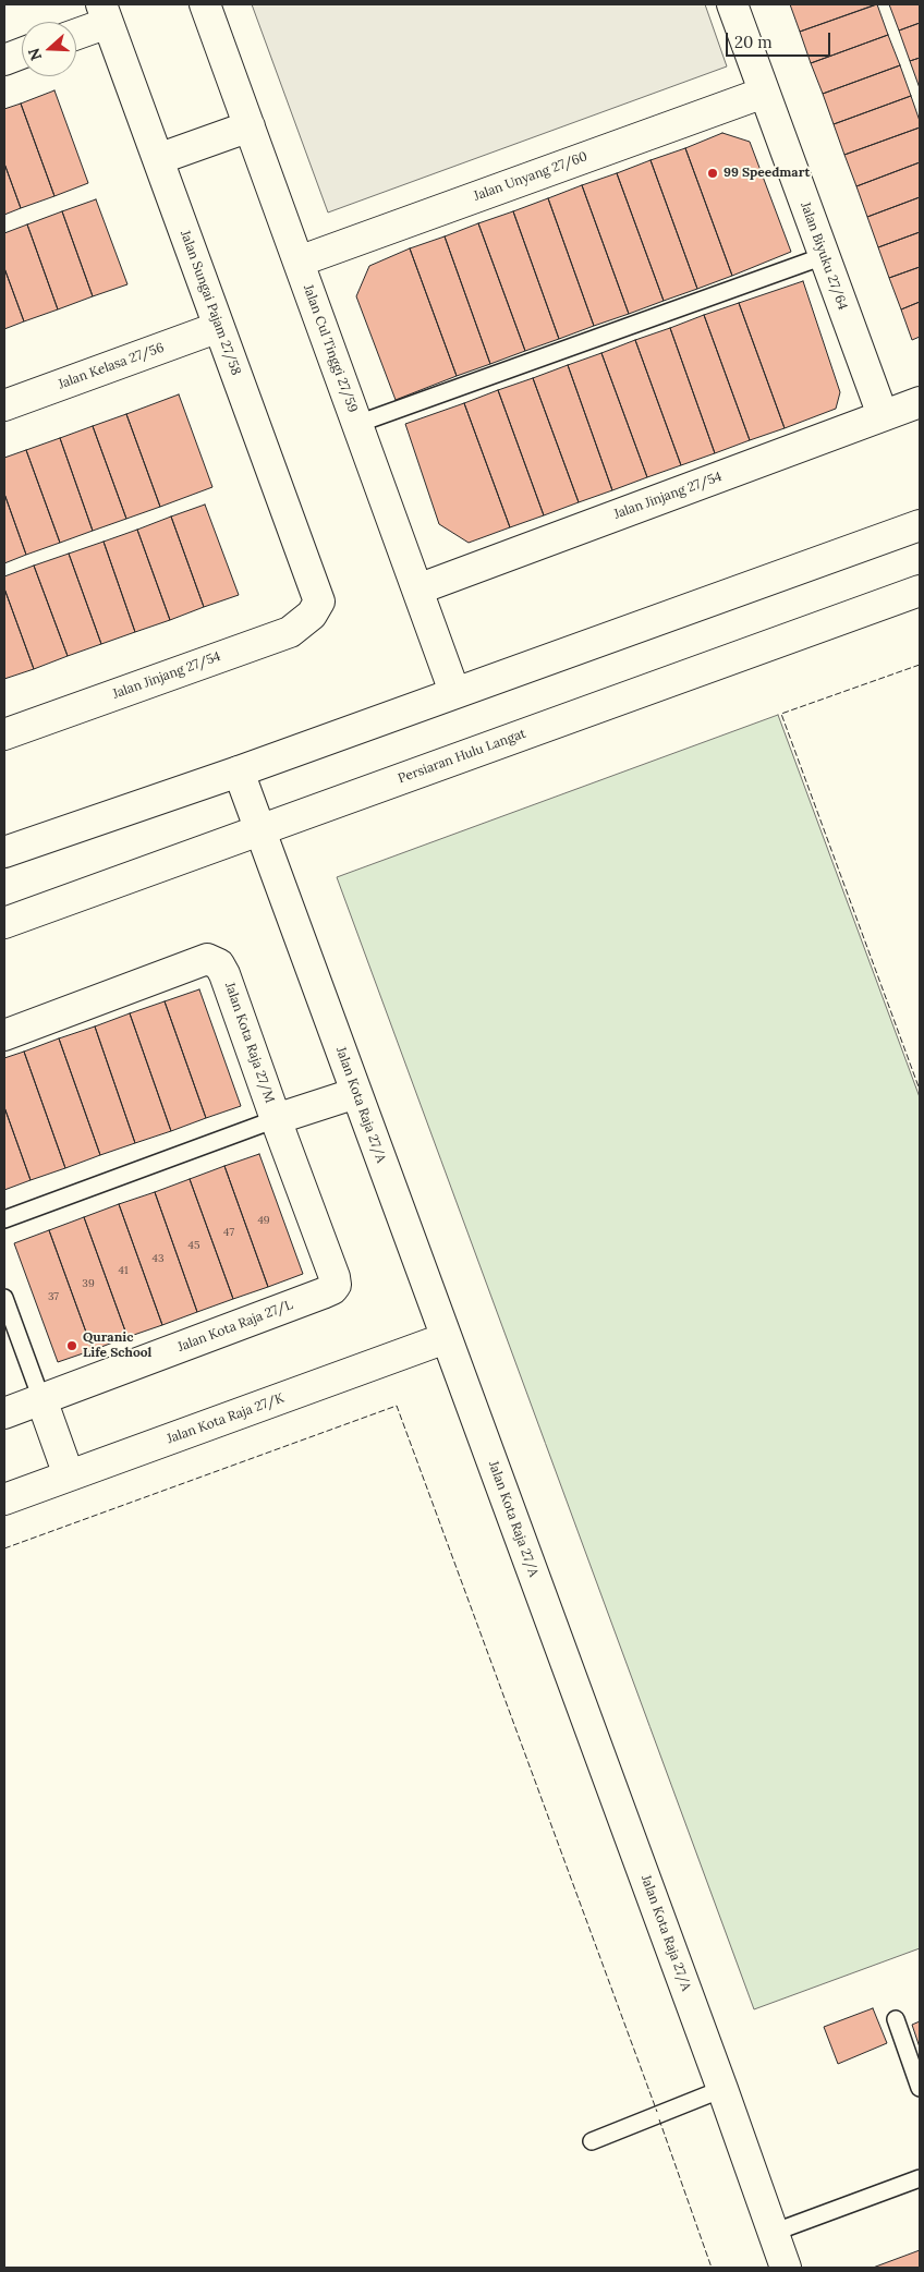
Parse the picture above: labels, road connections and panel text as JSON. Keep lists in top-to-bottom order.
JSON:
{
  "streets": {
    "street": [
      "Jalan Unyang 27/60",
      "Jalan Biyuku 27/64",
      "Jalan Sungai Pajam 27/58",
      "Jalan Cul Tinggi 27/59",
      "Jalan Kelasa 27/56",
      "Jalan Jinjang 27/54",
      "Persiaran Hulu Langat",
      "Jalan Kota Raja 27/M",
      "Jalan Kota Raja 27/A",
      "Jalan Kota Raja 27/L",
      "Jalan Kota Raja 27/K"
    ]
  },
  "crossings": [
    ["Jalan Unyang 27/60", "Jalan Biyuku 27/64"],
    ["Jalan Unyang 27/60", "Jalan Cul Tinggi 27/59"],
    ["Jalan Biyuku 27/64", "Jalan Jinjang 27/54"],
    ["Jalan Sungai Pajam 27/58", "Jalan Kelasa 27/56"],
    ["Jalan Sungai Pajam 27/58", "Jalan Jinjang 27/54"],
    ["Jalan Cul Tinggi 27/59", "Jalan Jinjang 27/54"],
    ["Persiaran Hulu Langat", "Jalan Kota Raja 27/A"],
    ["Jalan Kota Raja 27/M", "Jalan Kota Raja 27/L"],
    ["Jalan Kota Raja 27/A", "Jalan Kota Raja 27/K"]
  ],
  "places": ["99 Speedmart", "Quranic Life School"],
  "house_numbers": [
    "49",
    "47",
    "45",
    "43",
    "41",
    "39",
    "37"
  ],
  "scale_bar": "20 m",
  "north": "left"
}
